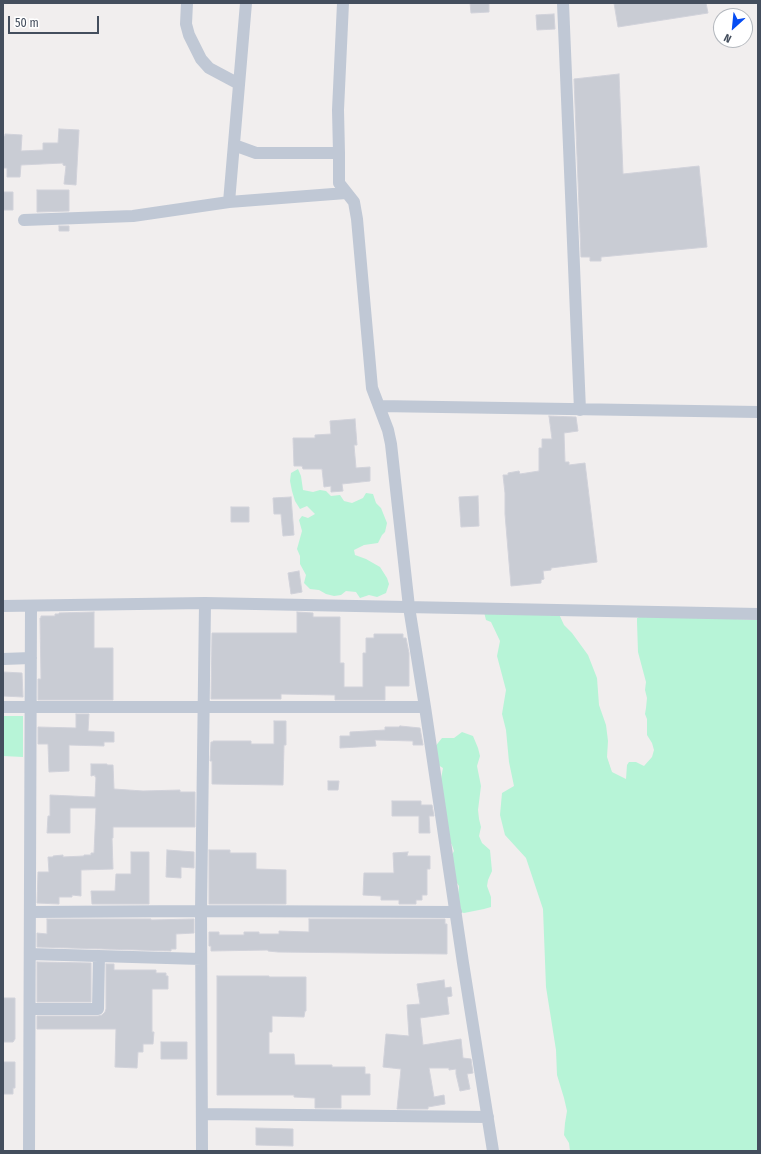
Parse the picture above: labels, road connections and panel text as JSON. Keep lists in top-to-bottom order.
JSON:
{
  "scale_bar": "50 m",
  "north": "bottom left"
}
